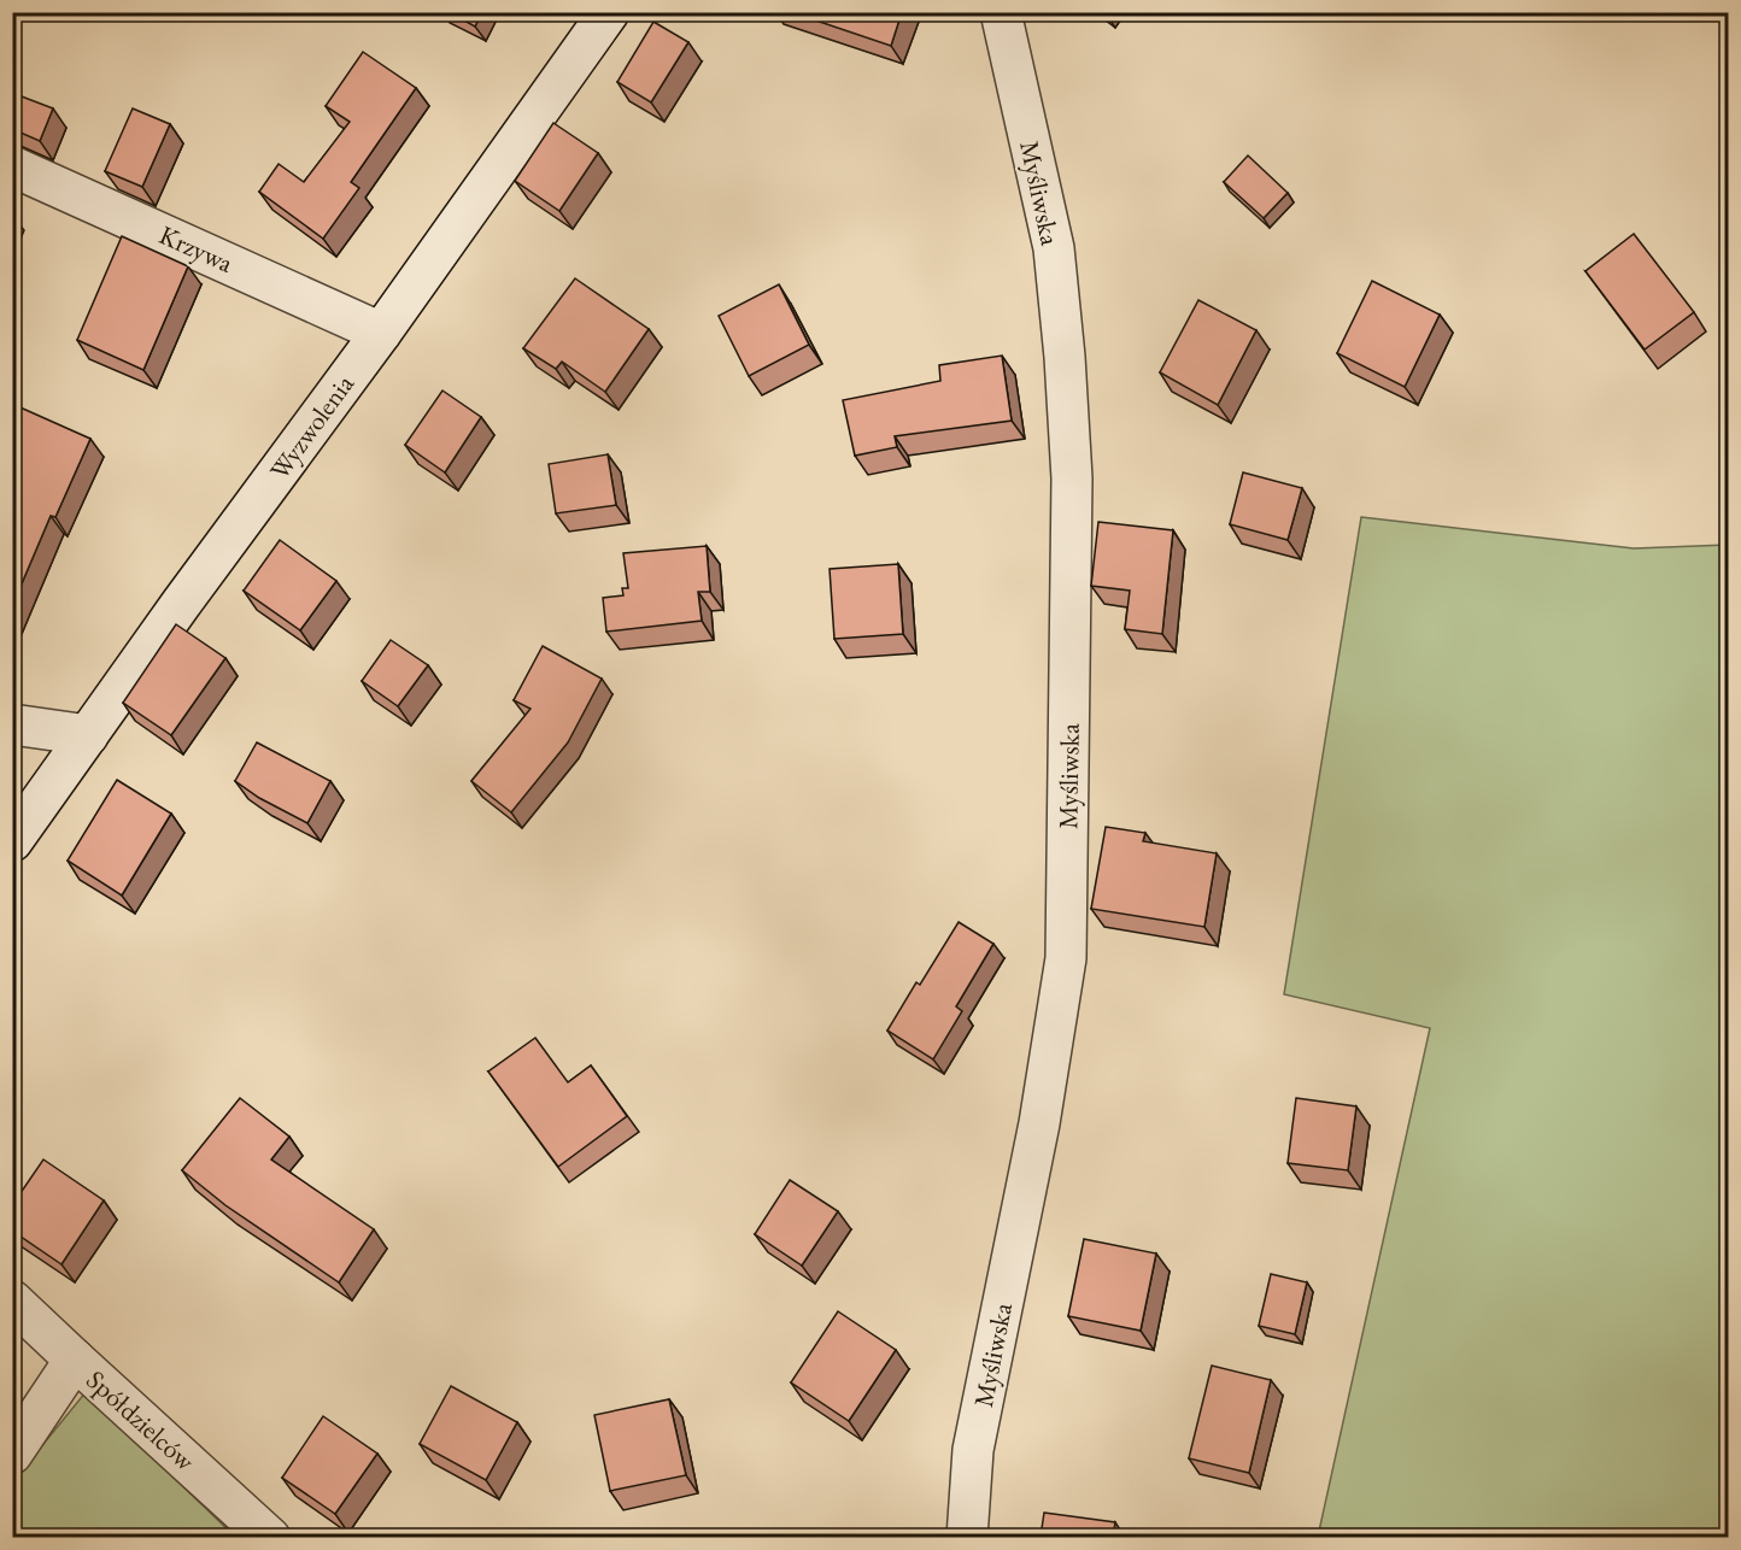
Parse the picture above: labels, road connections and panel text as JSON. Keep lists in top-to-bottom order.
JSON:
{
  "streets": {
    "street": [
      "Myśliwska",
      "Krzywa",
      "Wyzwolenia",
      "Spółdzielców"
    ]
  },
  "crossings": [
    ["Krzywa", "Wyzwolenia"]
  ]
}
